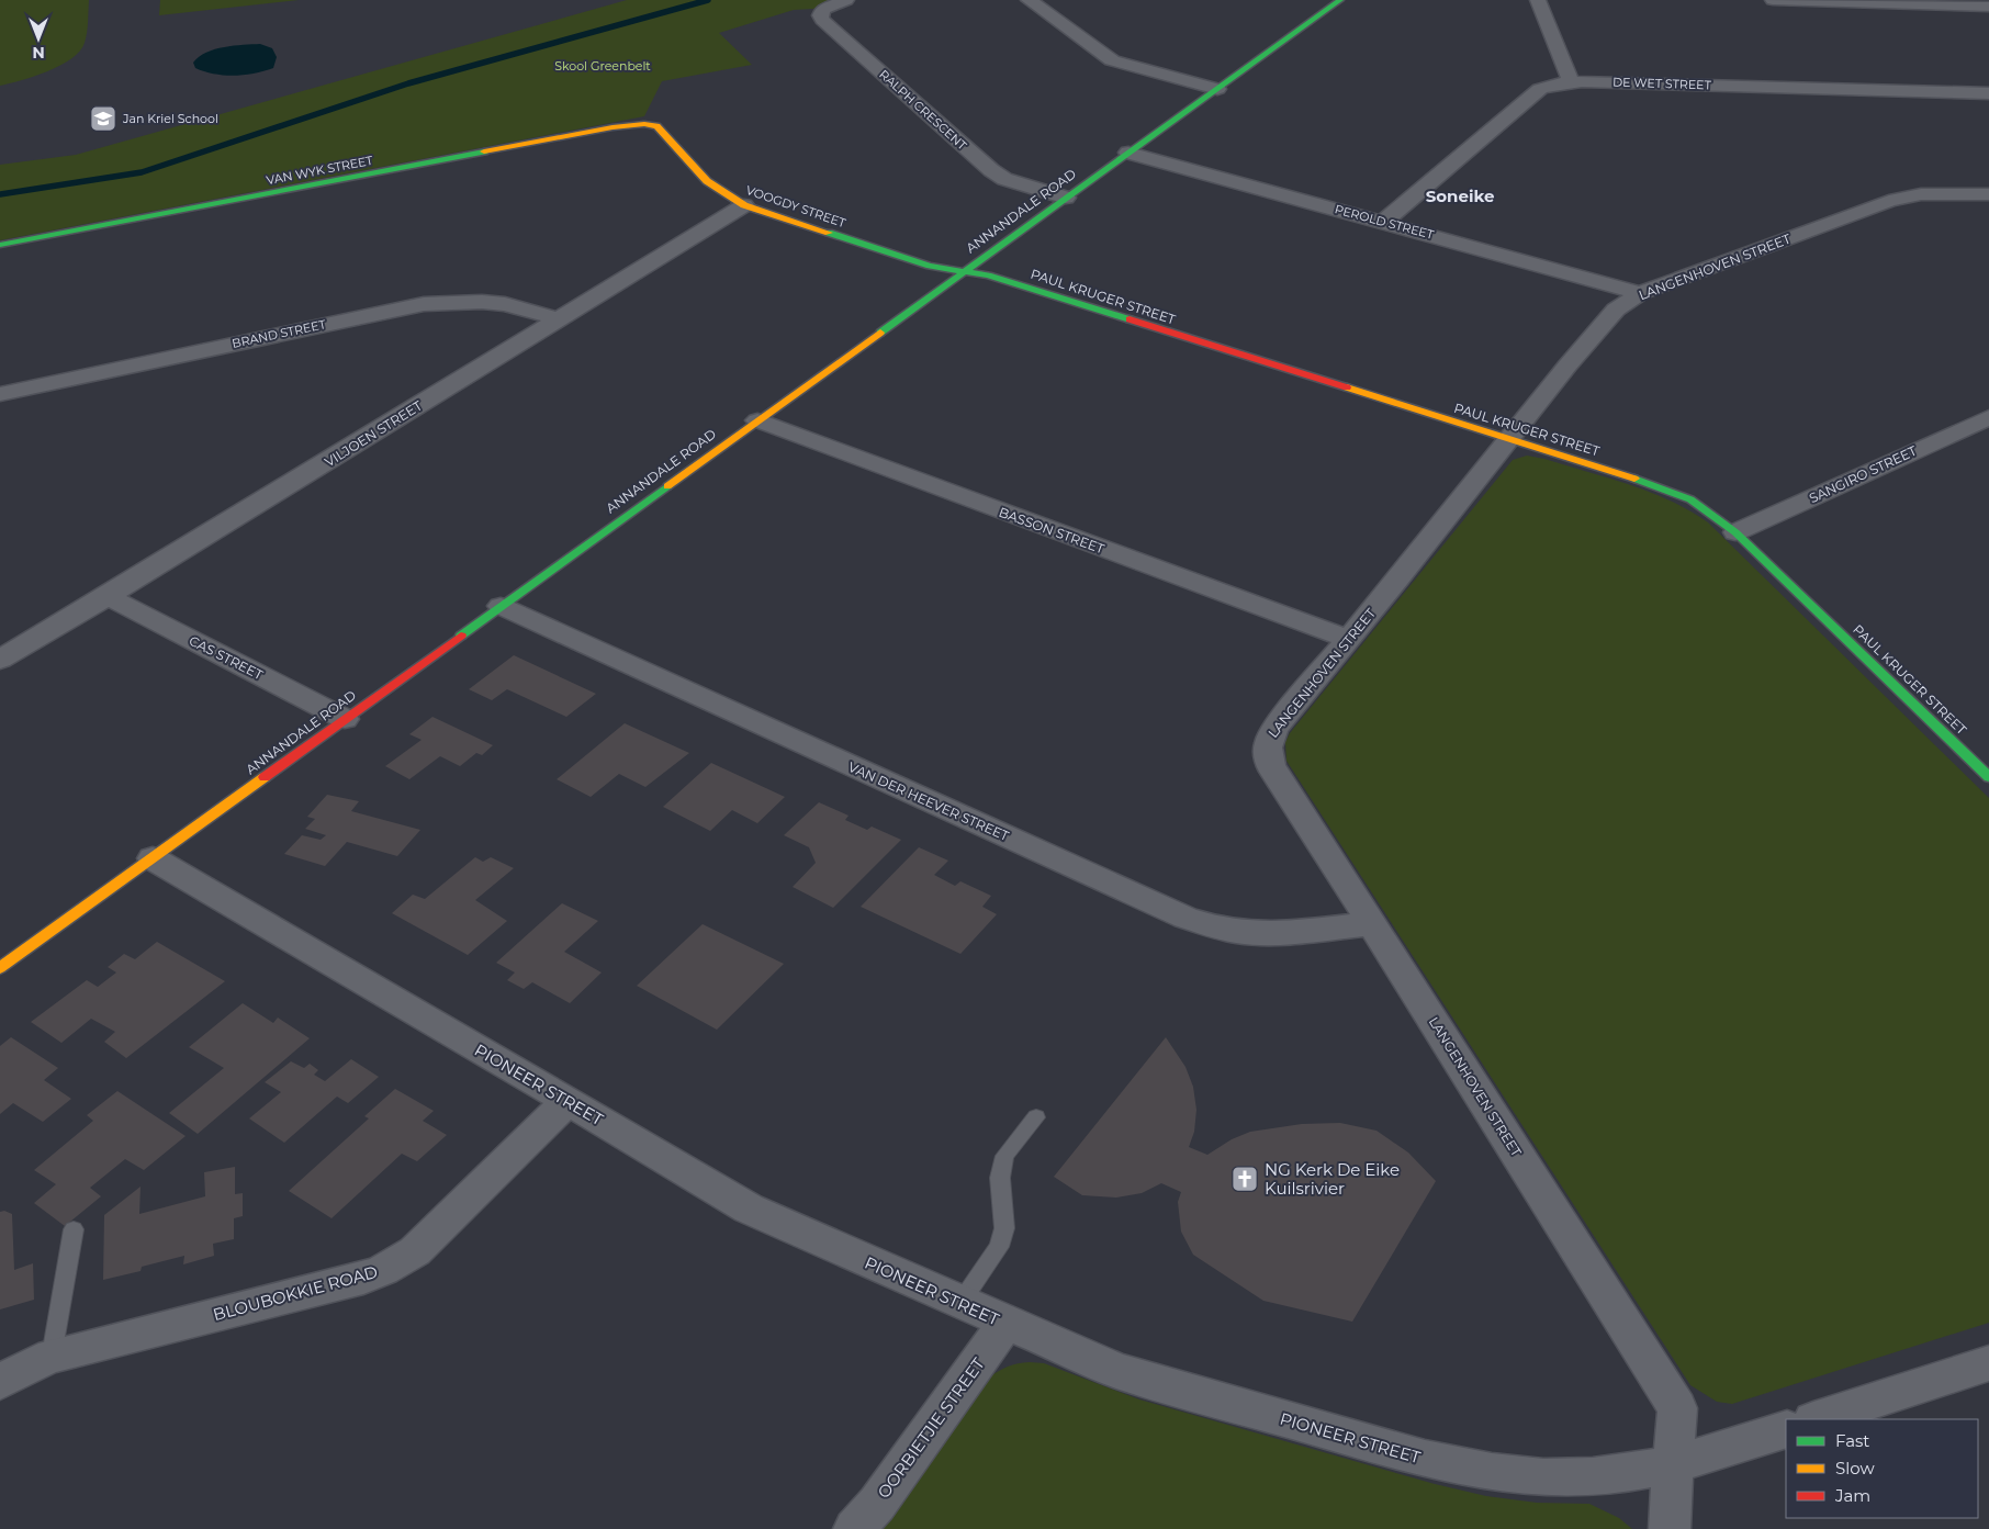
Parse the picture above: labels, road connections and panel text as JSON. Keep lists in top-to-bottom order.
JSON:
{
  "streets": {
    "street": [
      "DE WET STREET",
      "RALPH CRESCENT",
      "VAN WYK STREET",
      "VOOGDY STREET",
      "ANNANDALE ROAD",
      "PEROLD STREET",
      "LANGENHOVEN STREET",
      "PAUL KRUGER STREET",
      "BRAND STREET",
      "VILJOEN STREET",
      "SANGIRO STREET",
      "BASSON STREET",
      "CAS STREET",
      "VAN DER HEEVER STREET",
      "PIONEER STREET",
      "BLOUBOKKIE ROAD",
      "OORBIETJIE STREET"
    ]
  },
  "crossings": [
    ["DE WET STREET", "PEROLD STREET"],
    ["RALPH CRESCENT", "ANNANDALE ROAD"],
    ["VAN WYK STREET", "VOOGDY STREET"],
    ["VOOGDY STREET", "ANNANDALE ROAD"],
    ["VOOGDY STREET", "PAUL KRUGER STREET"],
    ["VOOGDY STREET", "VILJOEN STREET"],
    ["ANNANDALE ROAD", "PEROLD STREET"],
    ["ANNANDALE ROAD", "PAUL KRUGER STREET"],
    ["ANNANDALE ROAD", "BASSON STREET"],
    ["ANNANDALE ROAD", "CAS STREET"],
    ["ANNANDALE ROAD", "VAN DER HEEVER STREET"],
    ["ANNANDALE ROAD", "PIONEER STREET"],
    ["PEROLD STREET", "LANGENHOVEN STREET"],
    ["LANGENHOVEN STREET", "PAUL KRUGER STREET"],
    ["LANGENHOVEN STREET", "BASSON STREET"],
    ["LANGENHOVEN STREET", "VAN DER HEEVER STREET"],
    ["LANGENHOVEN STREET", "PIONEER STREET"],
    ["PAUL KRUGER STREET", "SANGIRO STREET"],
    ["BRAND STREET", "VILJOEN STREET"],
    ["VILJOEN STREET", "CAS STREET"],
    ["PIONEER STREET", "BLOUBOKKIE ROAD"],
    ["PIONEER STREET", "OORBIETJIE STREET"]
  ],
  "districts": ["Soneike"],
  "parks": ["Skool Greenbelt"],
  "places": {
    "school or university": ["Jan Kriel School"],
    "church": ["NG Kerk De Eike Kuilsrivier"]
  },
  "legend": ["Fast", "Slow", "Jam"],
  "north": "bottom"
}
